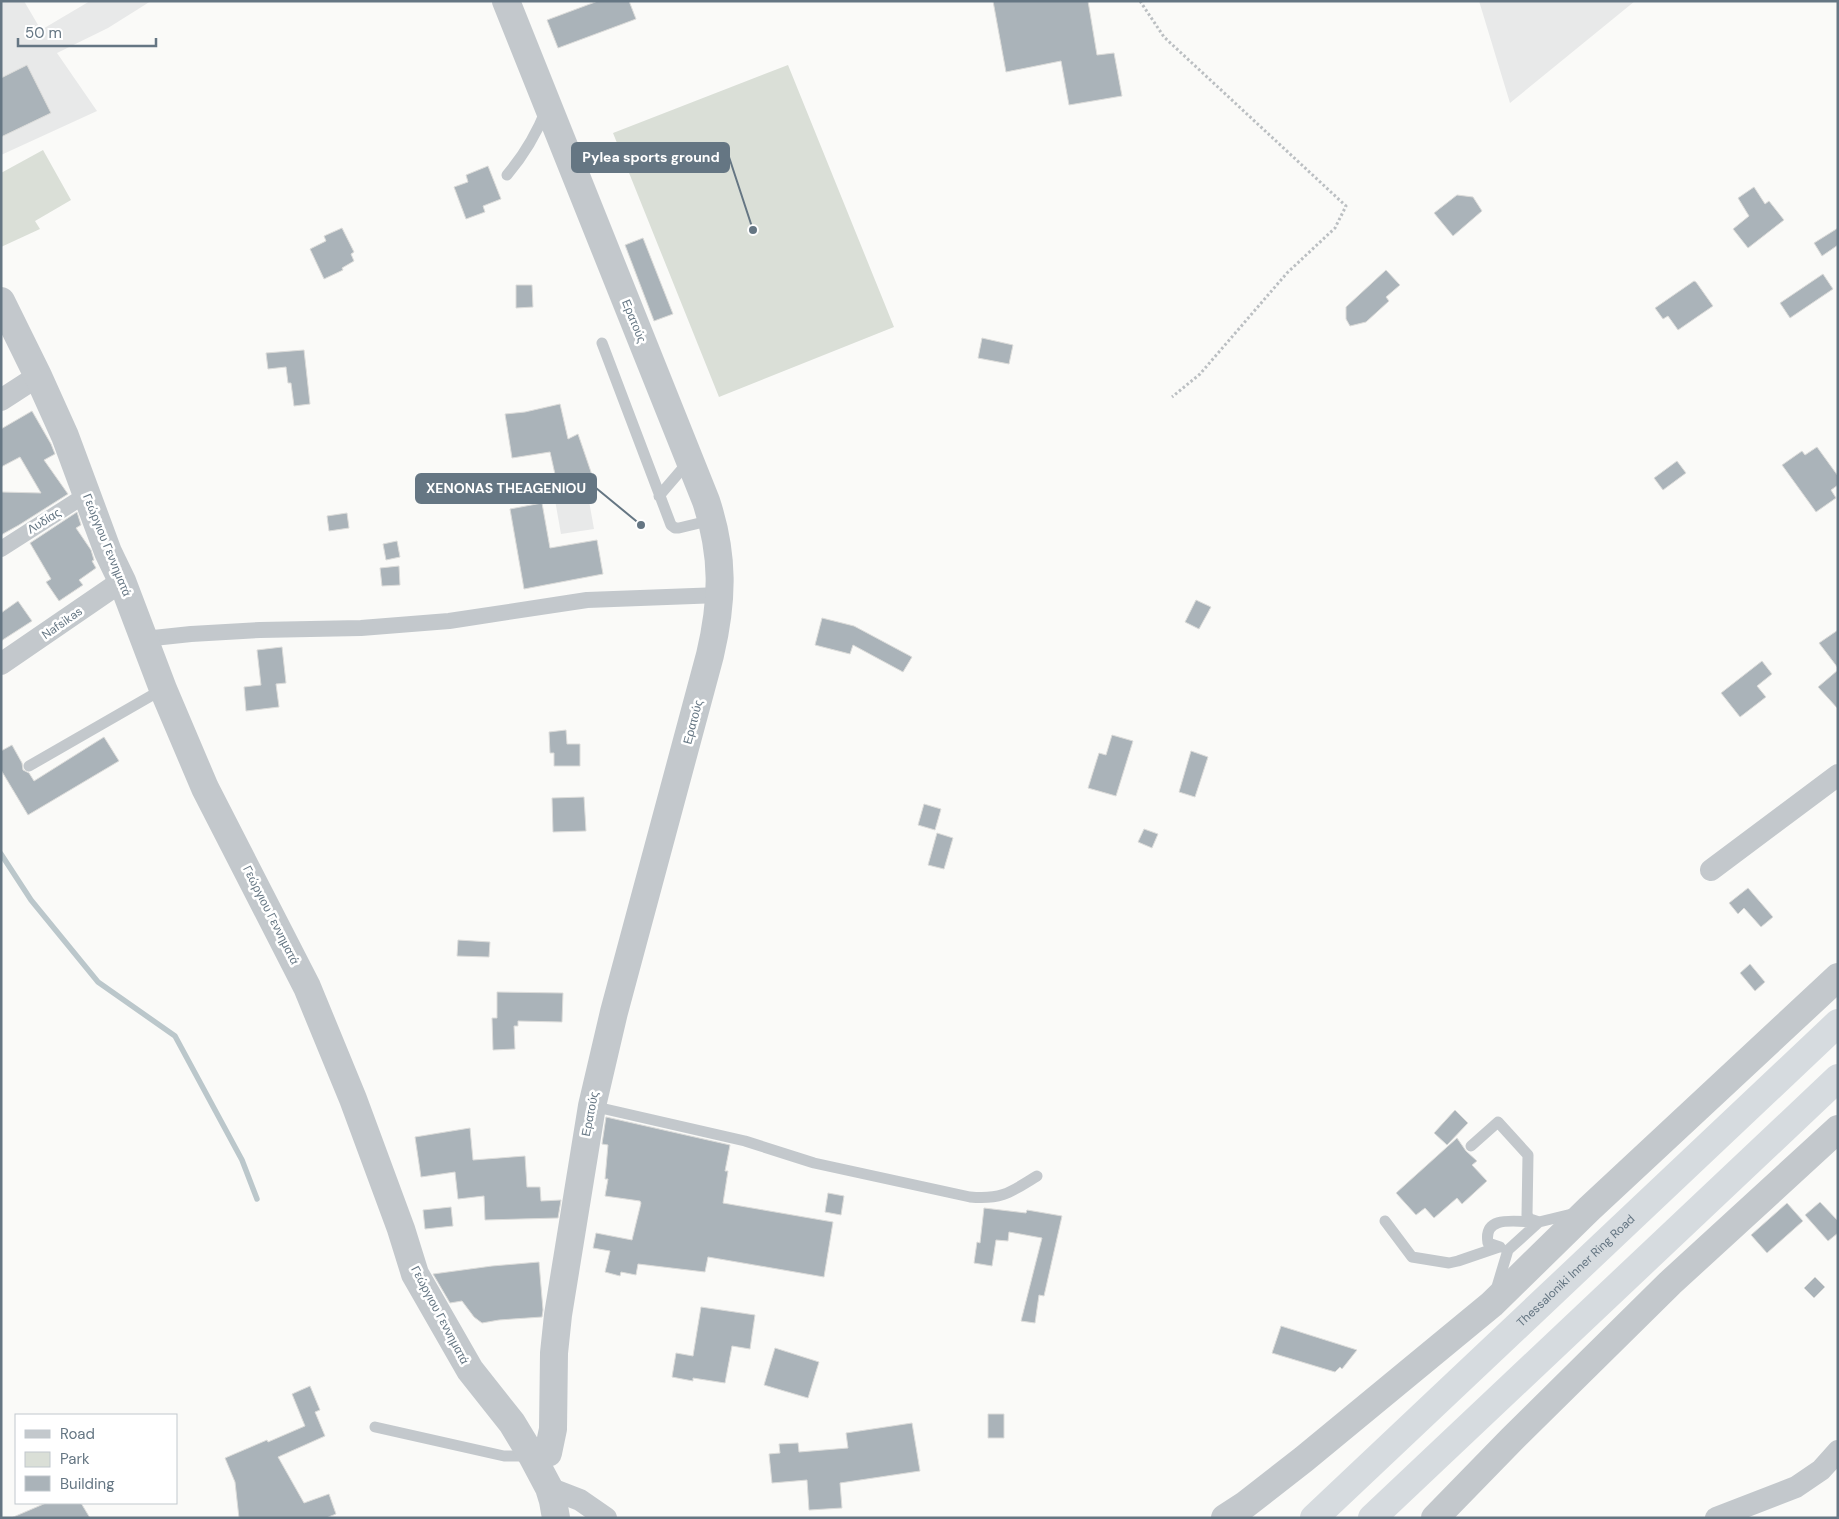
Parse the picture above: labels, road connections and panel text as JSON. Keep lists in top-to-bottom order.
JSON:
{
  "streets": {
    "highway": ["Thessaloniki Inner Ring Road"],
    "street": [
      "Ερατούς",
      "Λυδίας",
      "Γεώργιου Γεννηματά",
      "Nafsikas"
    ]
  },
  "crossings": [
    ["Ερατούς", "Γεώργιου Γεννηματά"],
    ["Λυδίας", "Γεώργιου Γεννηματά"],
    ["Γεώργιου Γεννηματά", "Nafsikas"]
  ],
  "places": ["Pylea sports ground", "XENONAS THEAGENIOU"],
  "legend": ["Road", "Park", "Building"],
  "scale_bar": "50 m"
}
